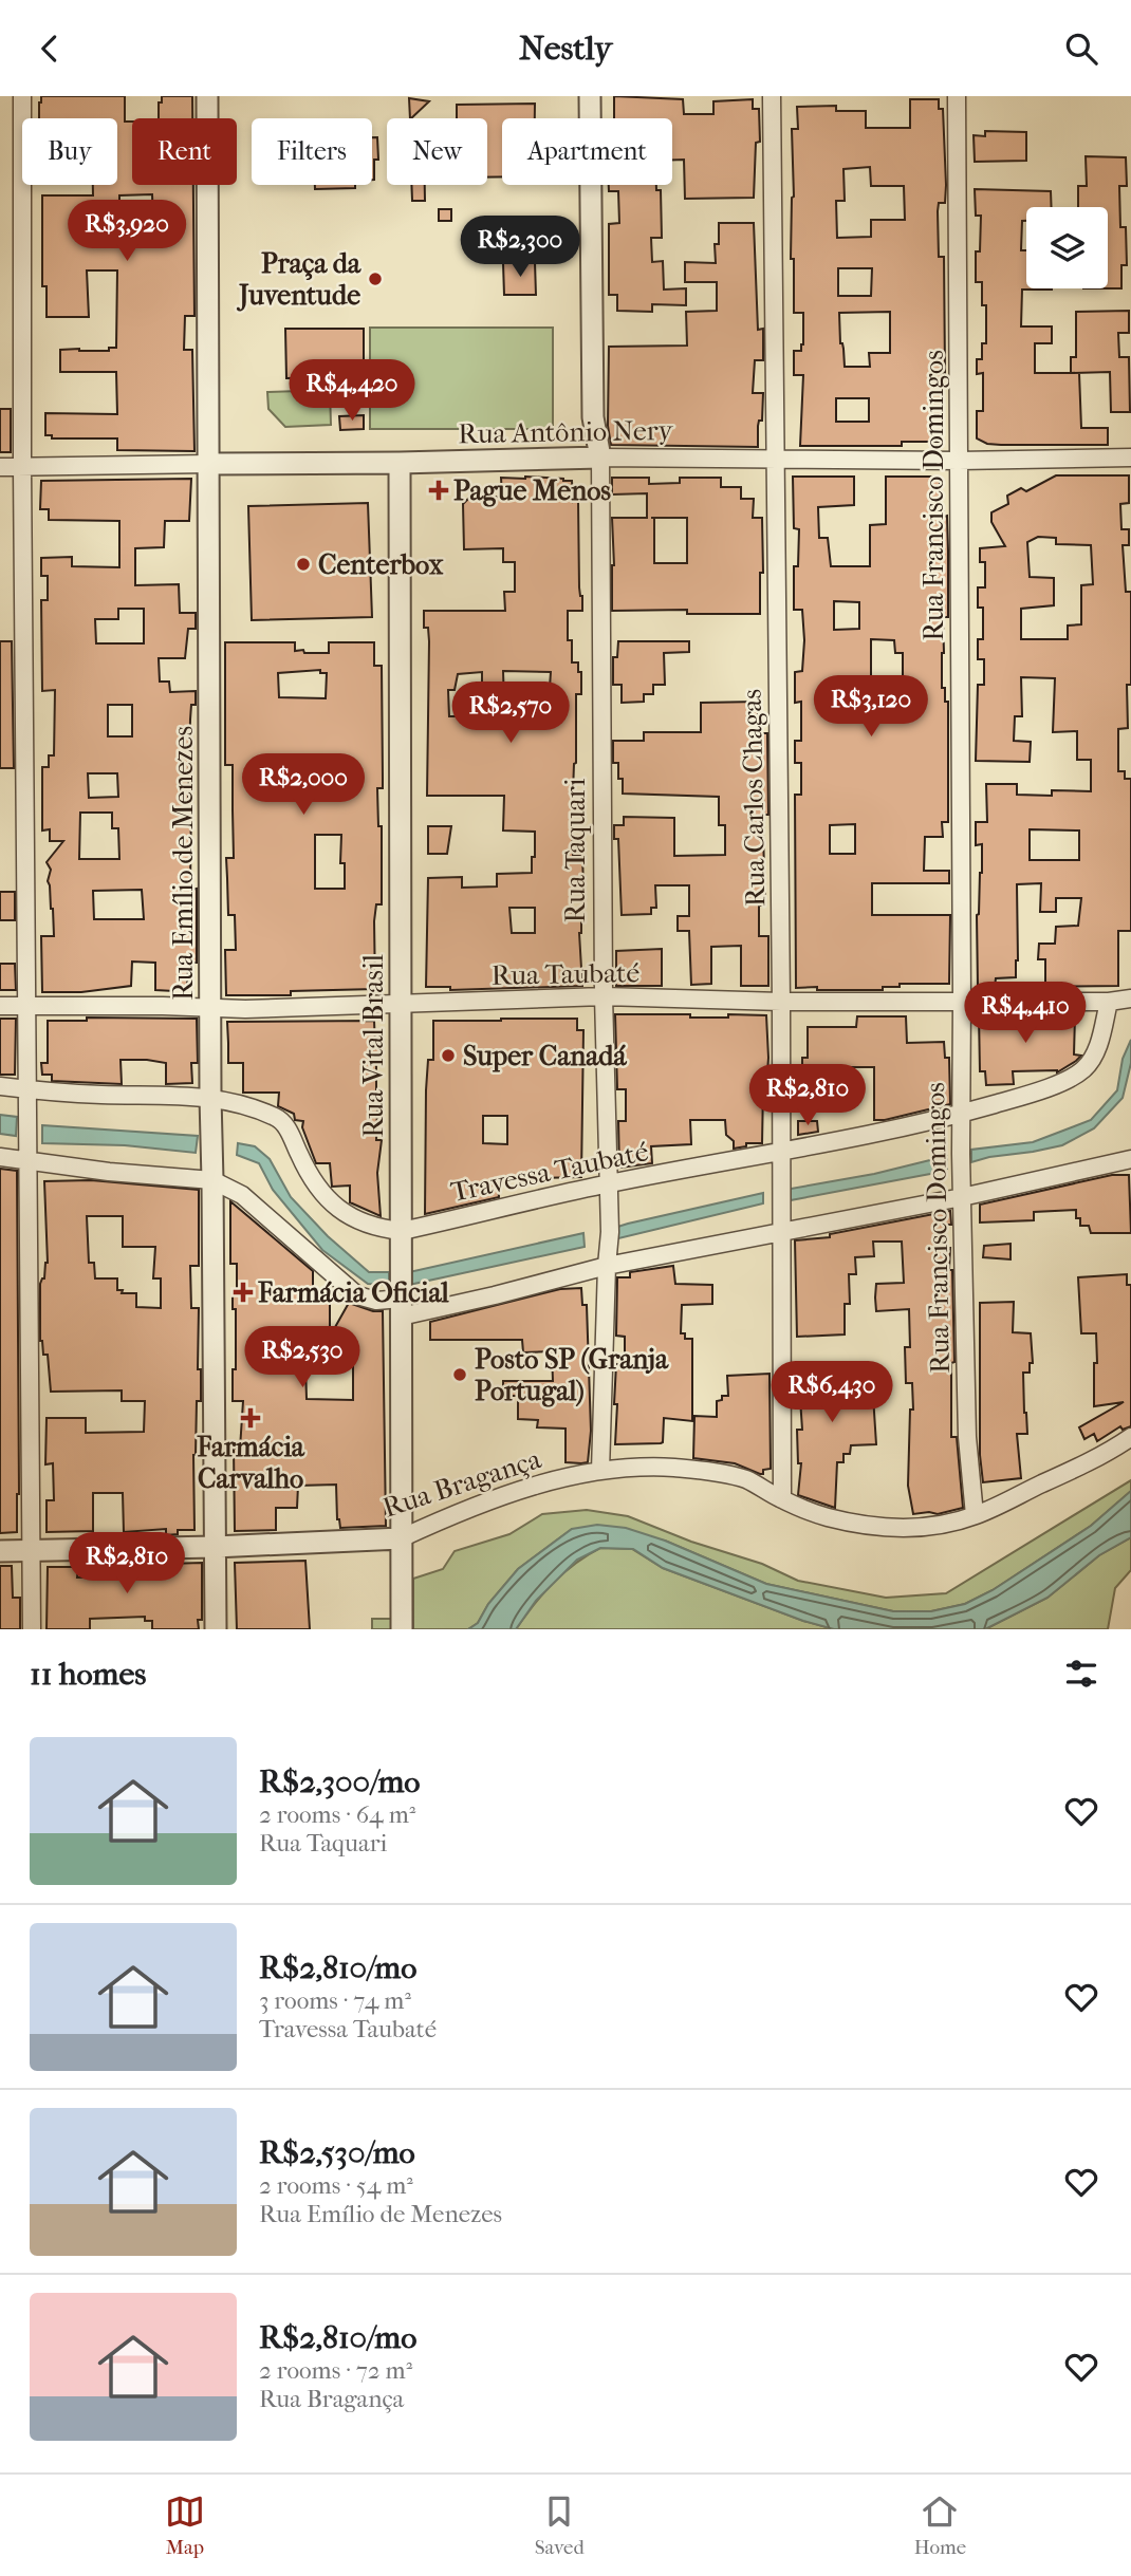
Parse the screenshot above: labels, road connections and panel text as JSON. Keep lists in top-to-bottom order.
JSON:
{
  "streets": {
    "street": [
      "Rua Antônio Nery",
      "Rua Francisco Domingos",
      "Rua Carlos Chagas",
      "Rua Taquari",
      "Rua Emílio de Menezes",
      "Rua Taubaté",
      "Rua Vital Brasil",
      "Travessa Taubaté",
      "Rua Bragança"
    ]
  },
  "crossings": [
    ["Rua Antônio Nery", "Rua Francisco Domingos"],
    ["Rua Antônio Nery", "Rua Carlos Chagas"],
    ["Rua Antônio Nery", "Rua Taquari"],
    ["Rua Antônio Nery", "Rua Emílio de Menezes"],
    ["Rua Antônio Nery", "Rua Vital Brasil"],
    ["Rua Francisco Domingos", "Rua Taubaté"],
    ["Rua Francisco Domingos", "Travessa Taubaté"],
    ["Rua Francisco Domingos", "Rua Bragança"],
    ["Rua Carlos Chagas", "Rua Taubaté"],
    ["Rua Carlos Chagas", "Travessa Taubaté"],
    ["Rua Carlos Chagas", "Rua Bragança"],
    ["Rua Taquari", "Rua Taubaté"],
    ["Rua Taquari", "Travessa Taubaté"],
    ["Rua Taquari", "Rua Bragança"],
    ["Rua Emílio de Menezes", "Rua Taubaté"],
    ["Rua Emílio de Menezes", "Travessa Taubaté"],
    ["Rua Emílio de Menezes", "Rua Bragança"],
    ["Rua Taubaté", "Rua Vital Brasil"],
    ["Rua Taubaté", "Travessa Taubaté"],
    ["Rua Vital Brasil", "Travessa Taubaté"],
    ["Rua Vital Brasil", "Rua Bragança"]
  ],
  "places": {
    "other": [
      "Praça da Juventude",
      "Centerbox",
      "Super Canadá",
      "Posto SP (Granja Portugal)"
    ],
    "health": ["Pague Menos", "Farmácia Oficial", "Farmácia Carvalho"]
  },
  "page": {
    "header": "Nestly",
    "chip": [
      "Buy",
      "Rent",
      "Filters",
      "New",
      "Apartment"
    ],
    "price": [
      "R$3,920",
      "R$2,300",
      "R$4,420",
      "R$3,120",
      "R$2,570",
      "R$2,000",
      "R$4,410",
      "R$2,810",
      "R$2,530",
      "R$6,430",
      "R$2,810"
    ],
    "heading": "11 homes",
    "list": [
      {
        "name": "R$2,300/mo",
        "note": "2 rooms · 64 m² · Rua Taquari"
      },
      {
        "name": "R$2,810/mo",
        "note": "3 rooms · 74 m² · Travessa Taubaté"
      },
      {
        "name": "R$2,530/mo",
        "note": "2 rooms · 54 m² · Rua Emílio de Menezes"
      },
      {
        "name": "R$2,810/mo",
        "note": "2 rooms · 72 m² · Rua Bragança"
      }
    ],
    "tabs": ["Map", "Saved", "Home"]
  }
}
